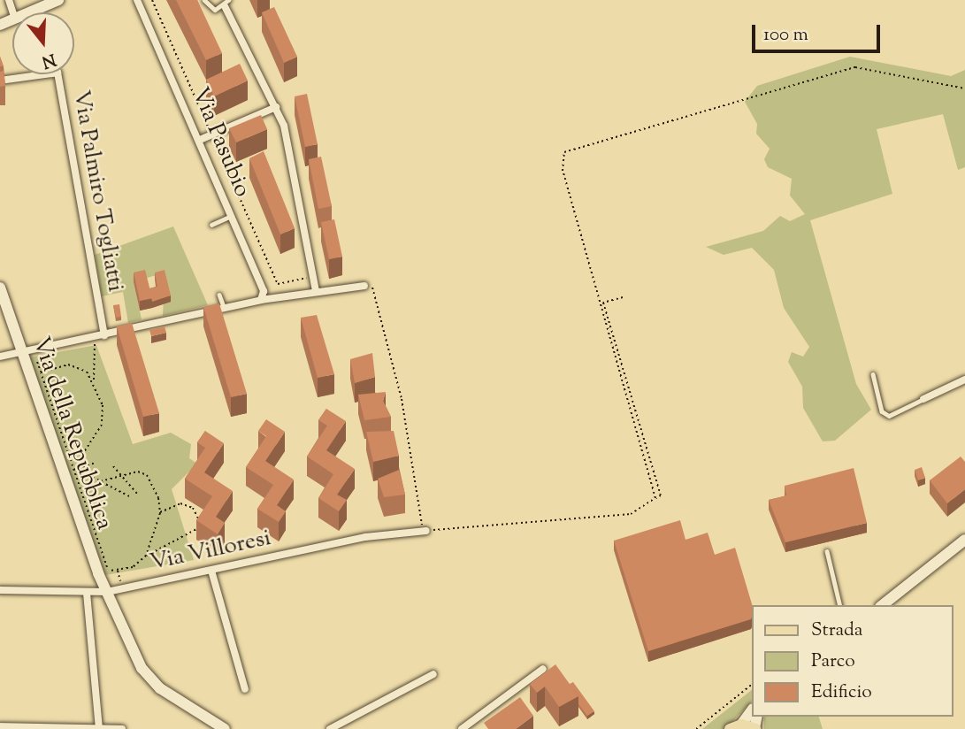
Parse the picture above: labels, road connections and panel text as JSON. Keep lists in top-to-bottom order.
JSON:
{
  "streets": {
    "street": [
      "Via Pasubio",
      "Via Palmiro Togliatti",
      "Via della Repubblica",
      "Via Villoresi"
    ]
  },
  "crossings": [
    ["Via della Repubblica", "Via Villoresi"]
  ],
  "legend": ["Strada", "Parco", "Edificio"],
  "scale_bar": "100 m",
  "north": "bottom"
}
